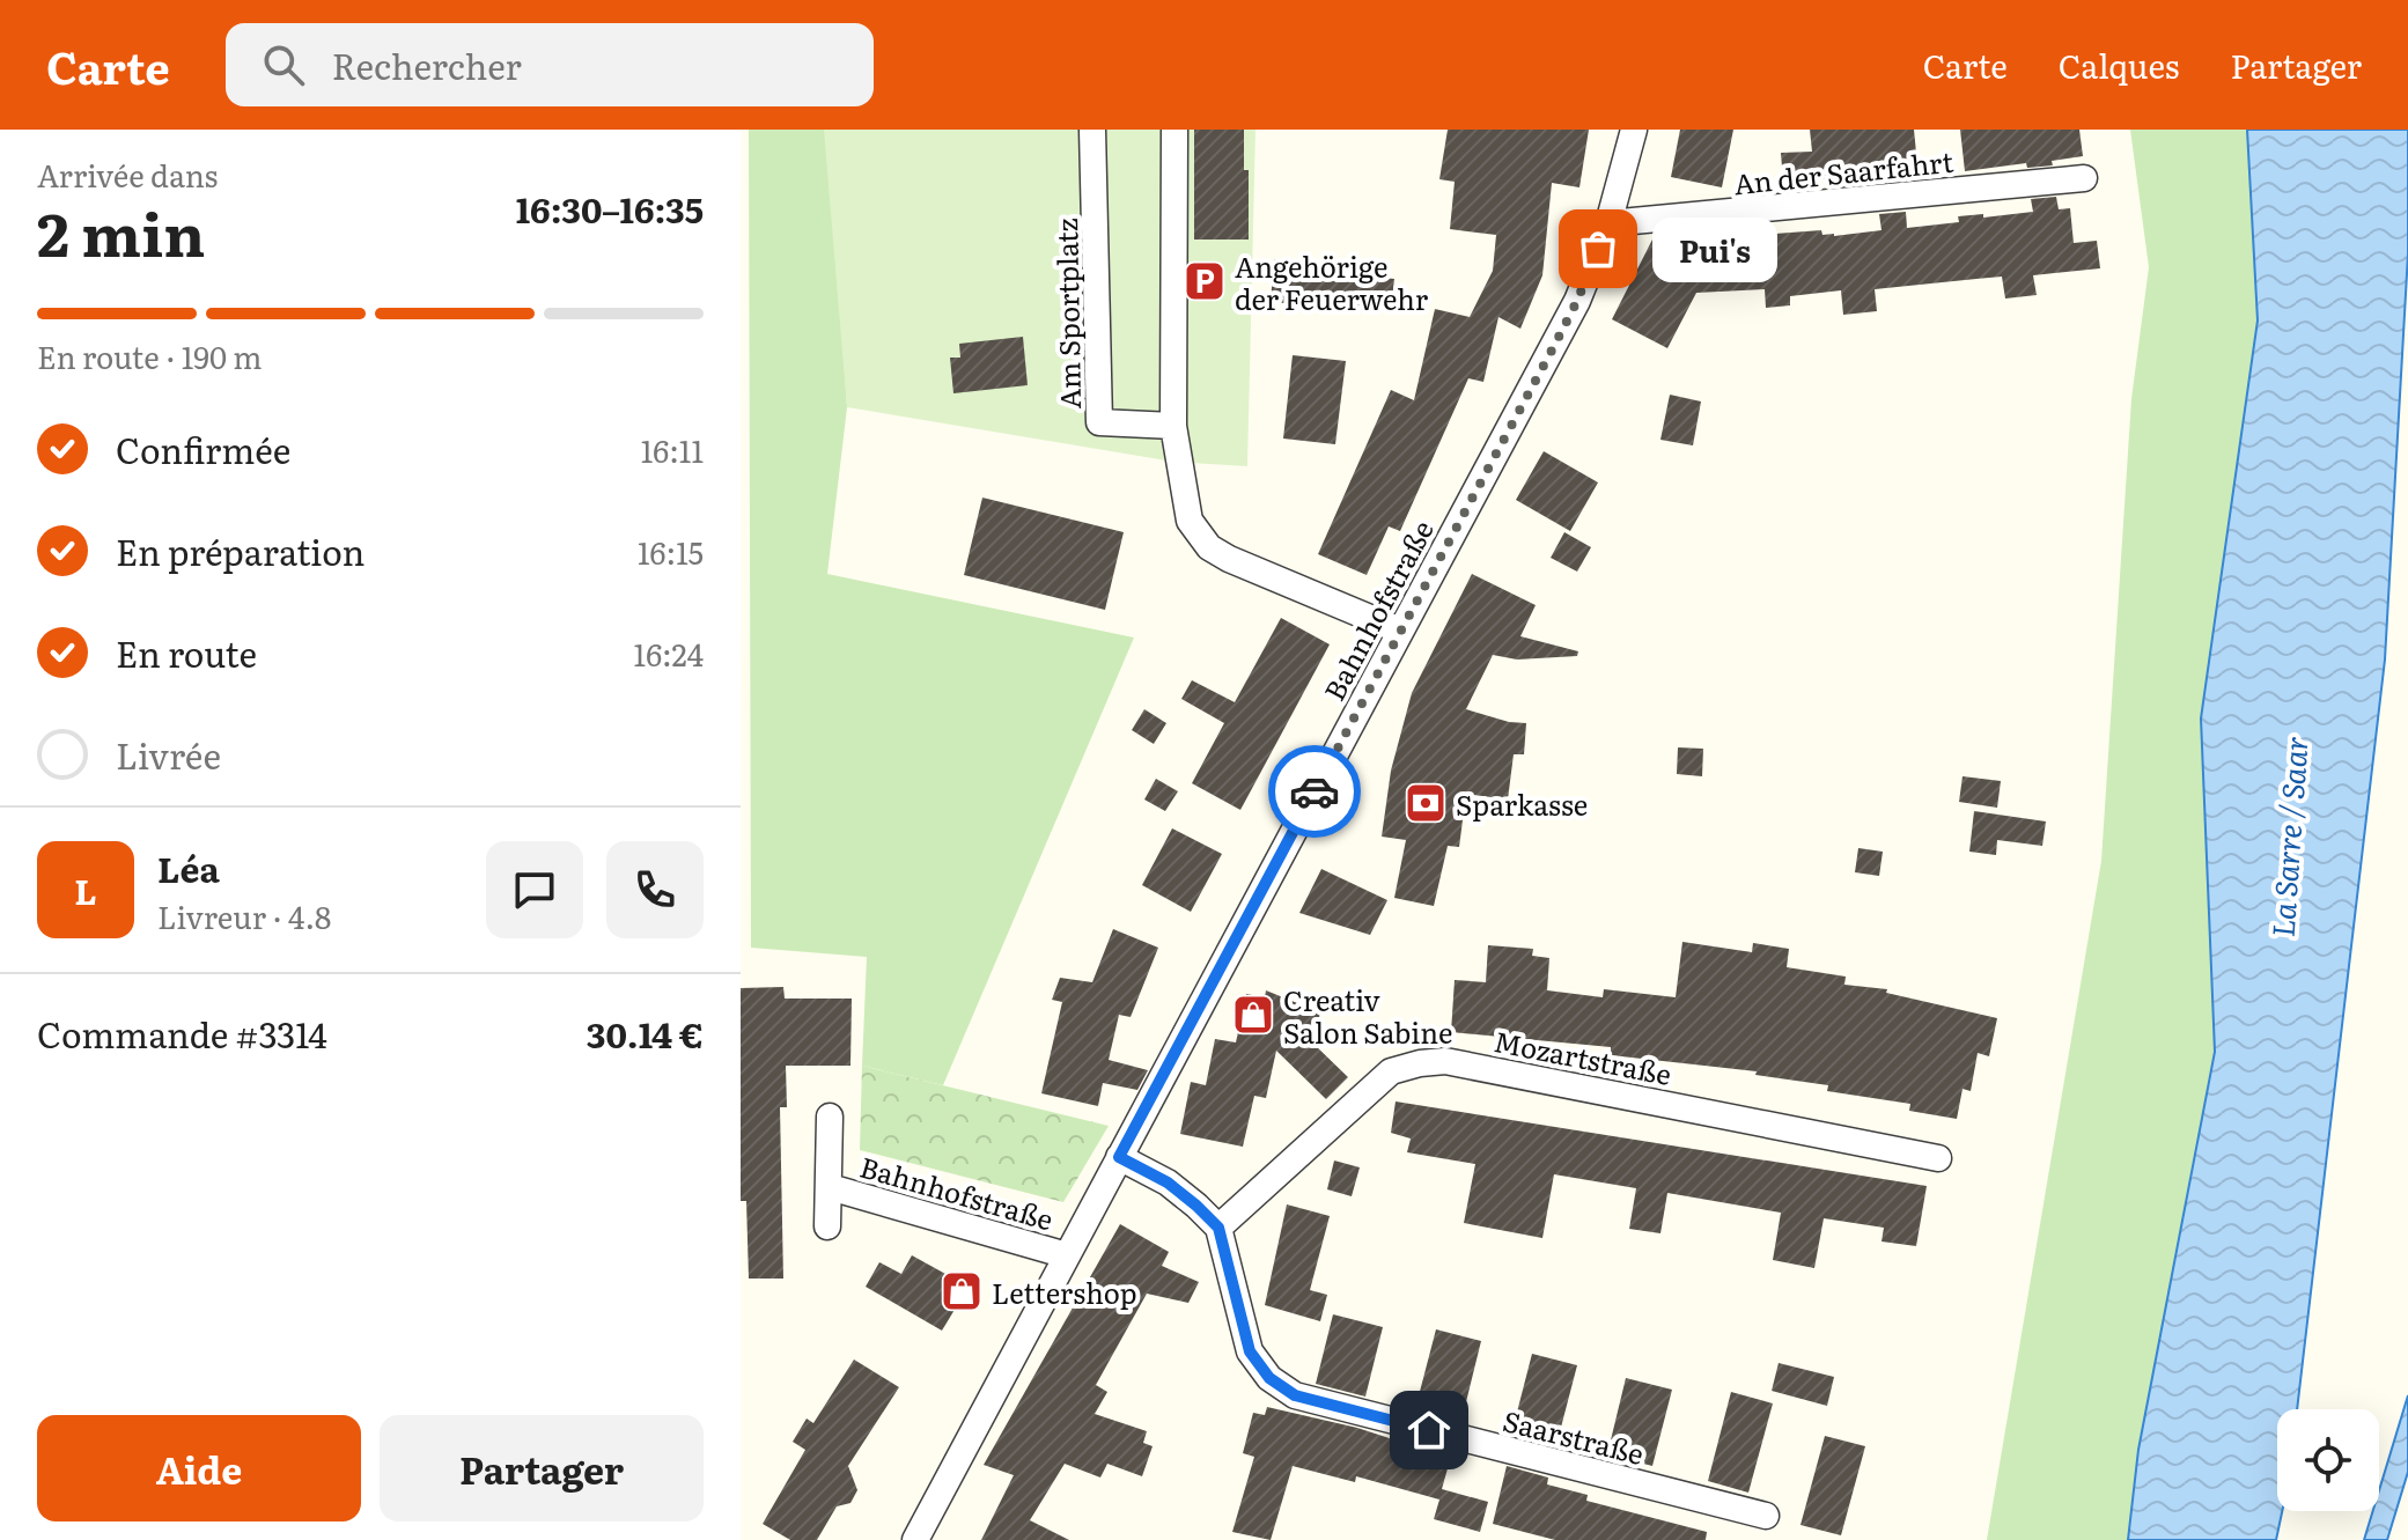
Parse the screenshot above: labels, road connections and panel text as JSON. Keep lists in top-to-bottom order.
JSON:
{
  "streets": {
    "street": [
      "An der Saarfahrt",
      "Am Sportplatz",
      "Bahnhofstraße",
      "Mozartstraße",
      "Saarstraße"
    ]
  },
  "crossings": [
    ["An der Saarfahrt", "Bahnhofstraße"],
    ["Mozartstraße", "Saarstraße"]
  ],
  "water": ["La Sarre / Saar"],
  "places": {
    "other": ["Pui's"],
    "parking": ["Angehörige der Feuerwehr"],
    "bank": ["Sparkasse"],
    "shop": ["Creativ Salon Sabine", "Lettershop"]
  },
  "page": {
    "header": "Carte",
    "search": "Rechercher",
    "nav": ["Carte", "Calques", "Partager"],
    "heading": ["2 min", "Arrivée dans", "16:30–16:35"],
    "panel": [
      "Léa",
      "Livreur · 4.8",
      "Commande #3314",
      "30.14 €"
    ],
    "bubble": "Pui's",
    "bar": "En route · 190 m",
    "list": [
      ["Confirmée", "16:11"],
      ["En préparation", "16:15"],
      ["En route", "16:24"],
      "Livrée"
    ],
    "round": "L",
    "buttons": ["Aide", "Partager"]
  }
}
